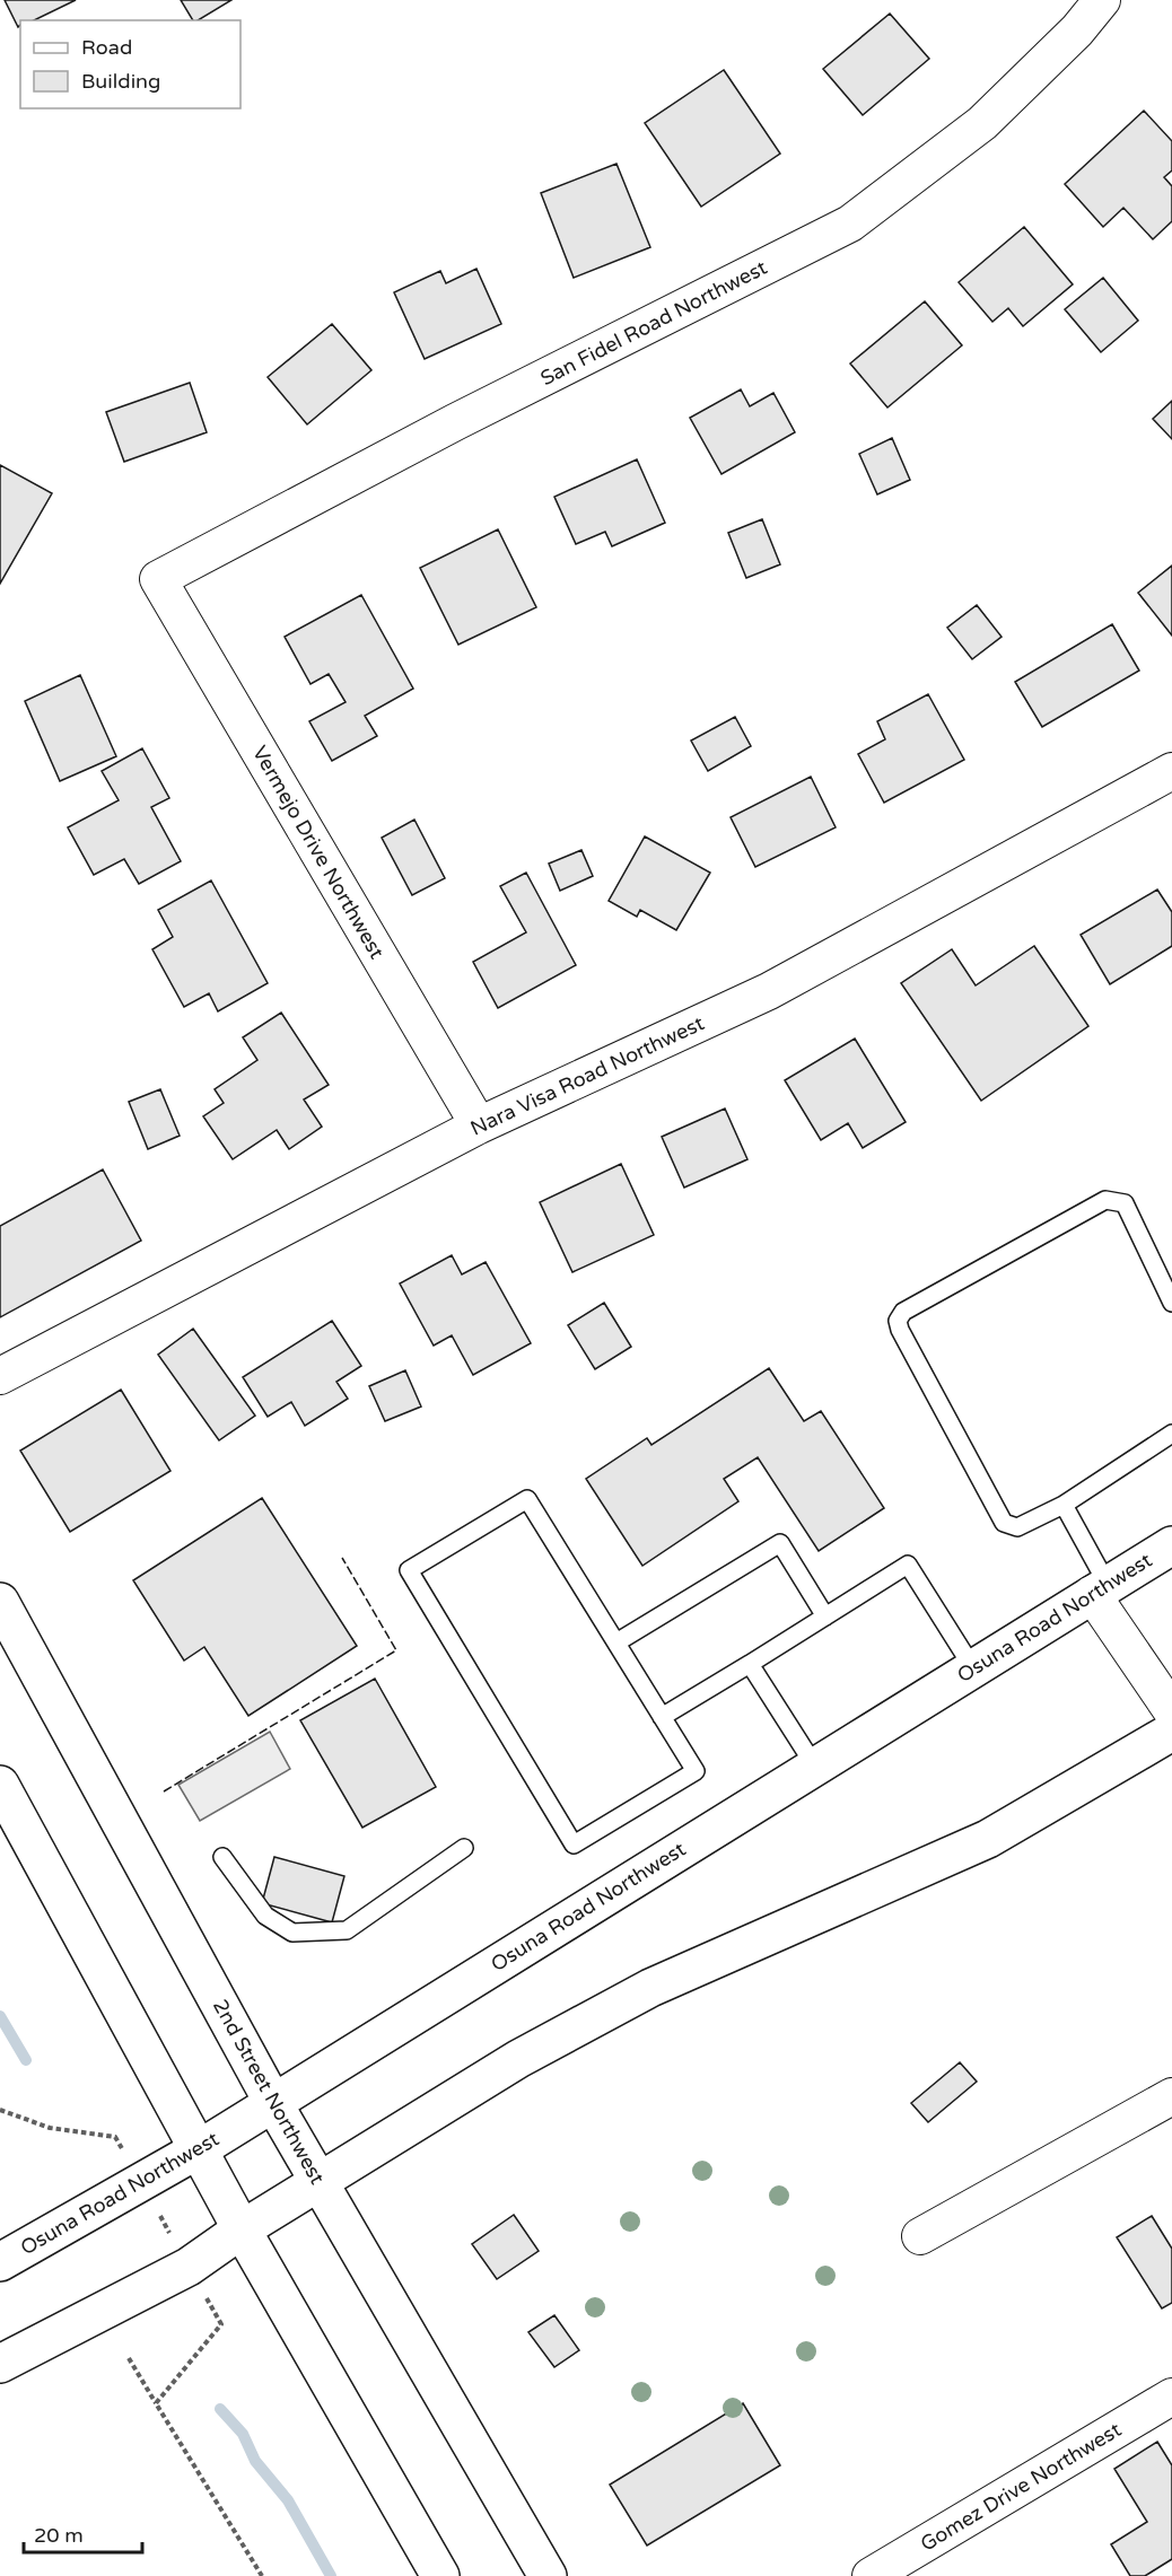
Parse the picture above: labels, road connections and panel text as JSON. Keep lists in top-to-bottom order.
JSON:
{
  "streets": {
    "main road": ["Osuna Road Northwest", "2nd Street Northwest"],
    "street": [
      "San Fidel Road Northwest",
      "Vermejo Drive Northwest",
      "Nara Visa Road Northwest",
      "Gomez Drive Northwest"
    ]
  },
  "crossings": [
    ["San Fidel Road Northwest", "Vermejo Drive Northwest"],
    ["Vermejo Drive Northwest", "Nara Visa Road Northwest"],
    ["Osuna Road Northwest", "2nd Street Northwest"]
  ],
  "legend": ["Road", "Building"],
  "scale_bar": "20 m"
}
